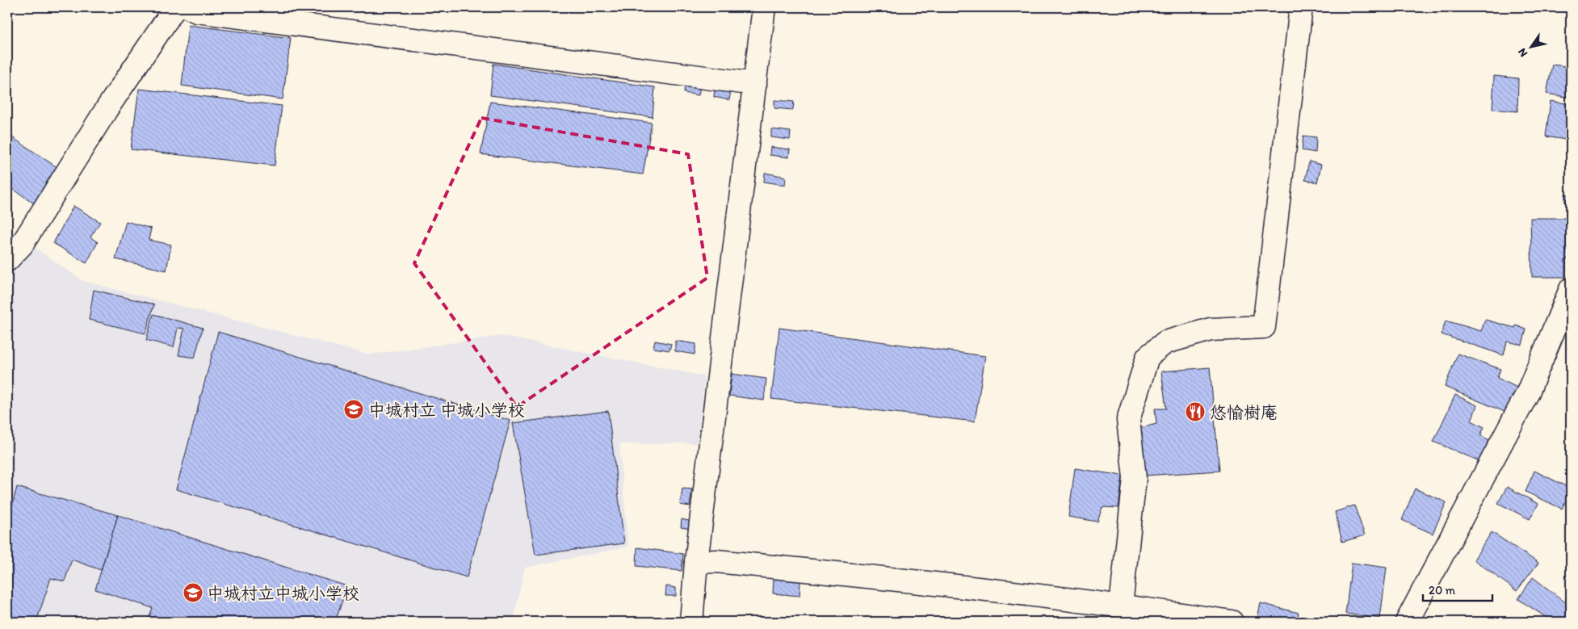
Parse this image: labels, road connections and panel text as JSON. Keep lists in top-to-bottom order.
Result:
{
  "places": {
    "school or university": ["中城村立 中城小学校", "中城村立中城小学校"],
    "restaurant": ["悠愉樹庵"]
  },
  "scale_bar": "20 m",
  "north": "bottom left"
}
